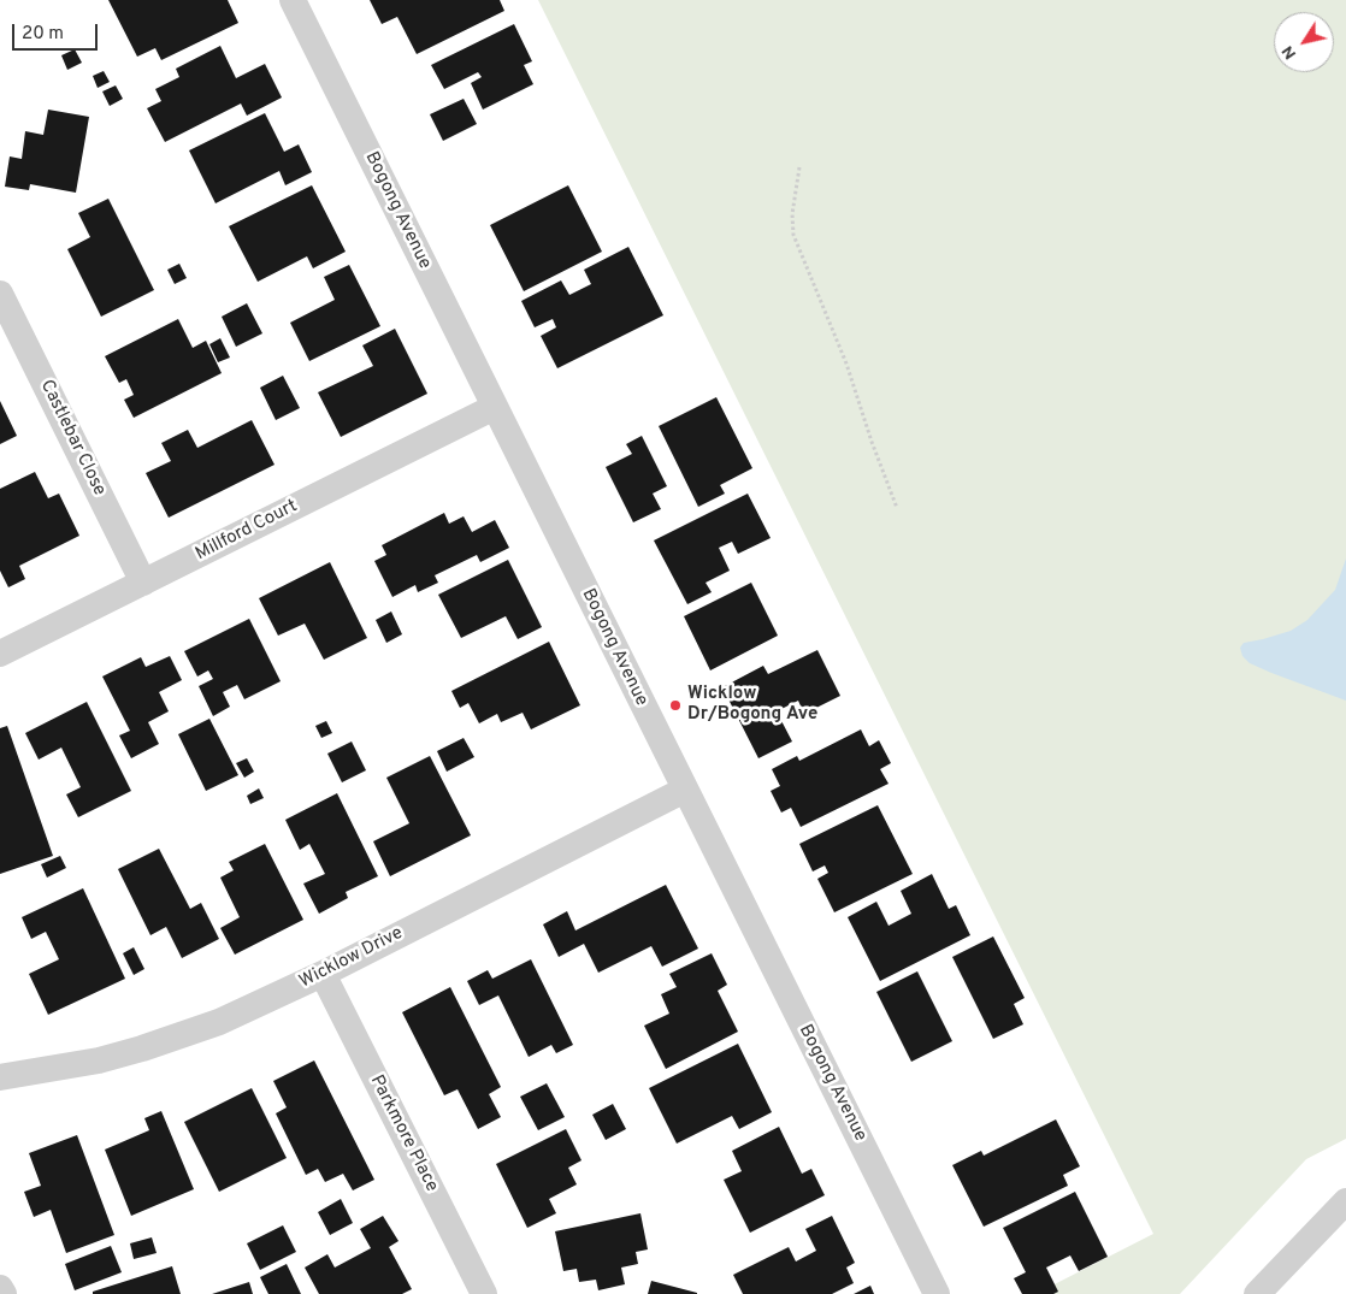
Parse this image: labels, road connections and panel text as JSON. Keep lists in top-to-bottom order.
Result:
{
  "streets": {
    "street": [
      "Bogong Avenue",
      "Castlebar Close",
      "Millford Court",
      "Wicklow Drive",
      "Parkmore Place"
    ]
  },
  "crossings": [
    ["Bogong Avenue", "Millford Court"],
    ["Bogong Avenue", "Wicklow Drive"],
    ["Castlebar Close", "Millford Court"],
    ["Wicklow Drive", "Parkmore Place"]
  ],
  "places": ["Wicklow Dr/Bogong Ave"],
  "scale_bar": "20 m",
  "north": "bottom left"
}
